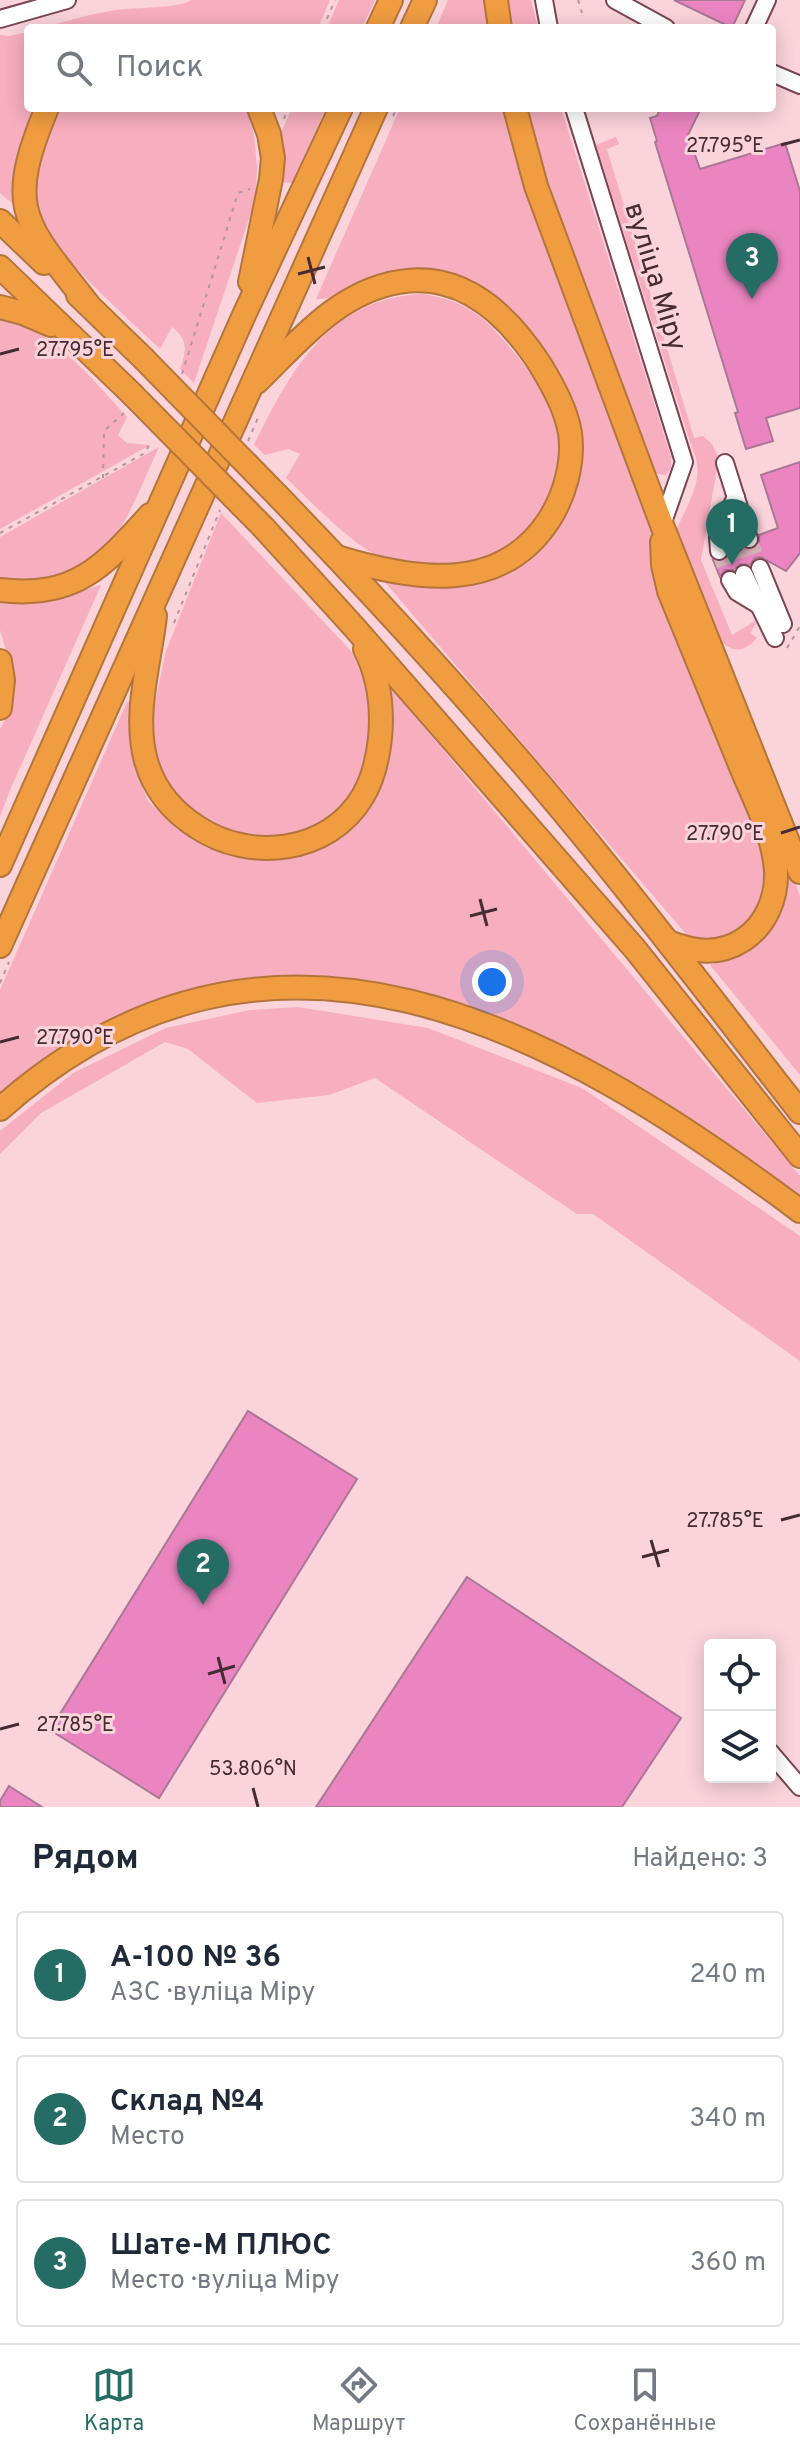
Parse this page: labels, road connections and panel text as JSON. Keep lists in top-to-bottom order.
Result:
{
  "streets": {
    "street": ["вуліца Міру"]
  },
  "page": {
    "search": "Поиск",
    "pins": ["3", "1", "2"],
    "heading": ["Рядом", "Найдено: 3"],
    "list": [
      {
        "mark": "1",
        "name": "А-100 № 36",
        "note": "АЗС · вуліца Міру",
        "value": "240 m"
      },
      {
        "mark": "2",
        "name": "Склад №4",
        "note": "Место",
        "value": "340 m"
      },
      {
        "mark": "3",
        "name": "Шате-М ПЛЮС",
        "note": "Место · вуліца Міру",
        "value": "360 m"
      }
    ],
    "nav": ["Карта", "Маршрут", "Сохранённые"]
  },
  "coordinates": [
    "27.795°E",
    "27.790°E",
    "27.785°E",
    "53.806°N"
  ]
}
